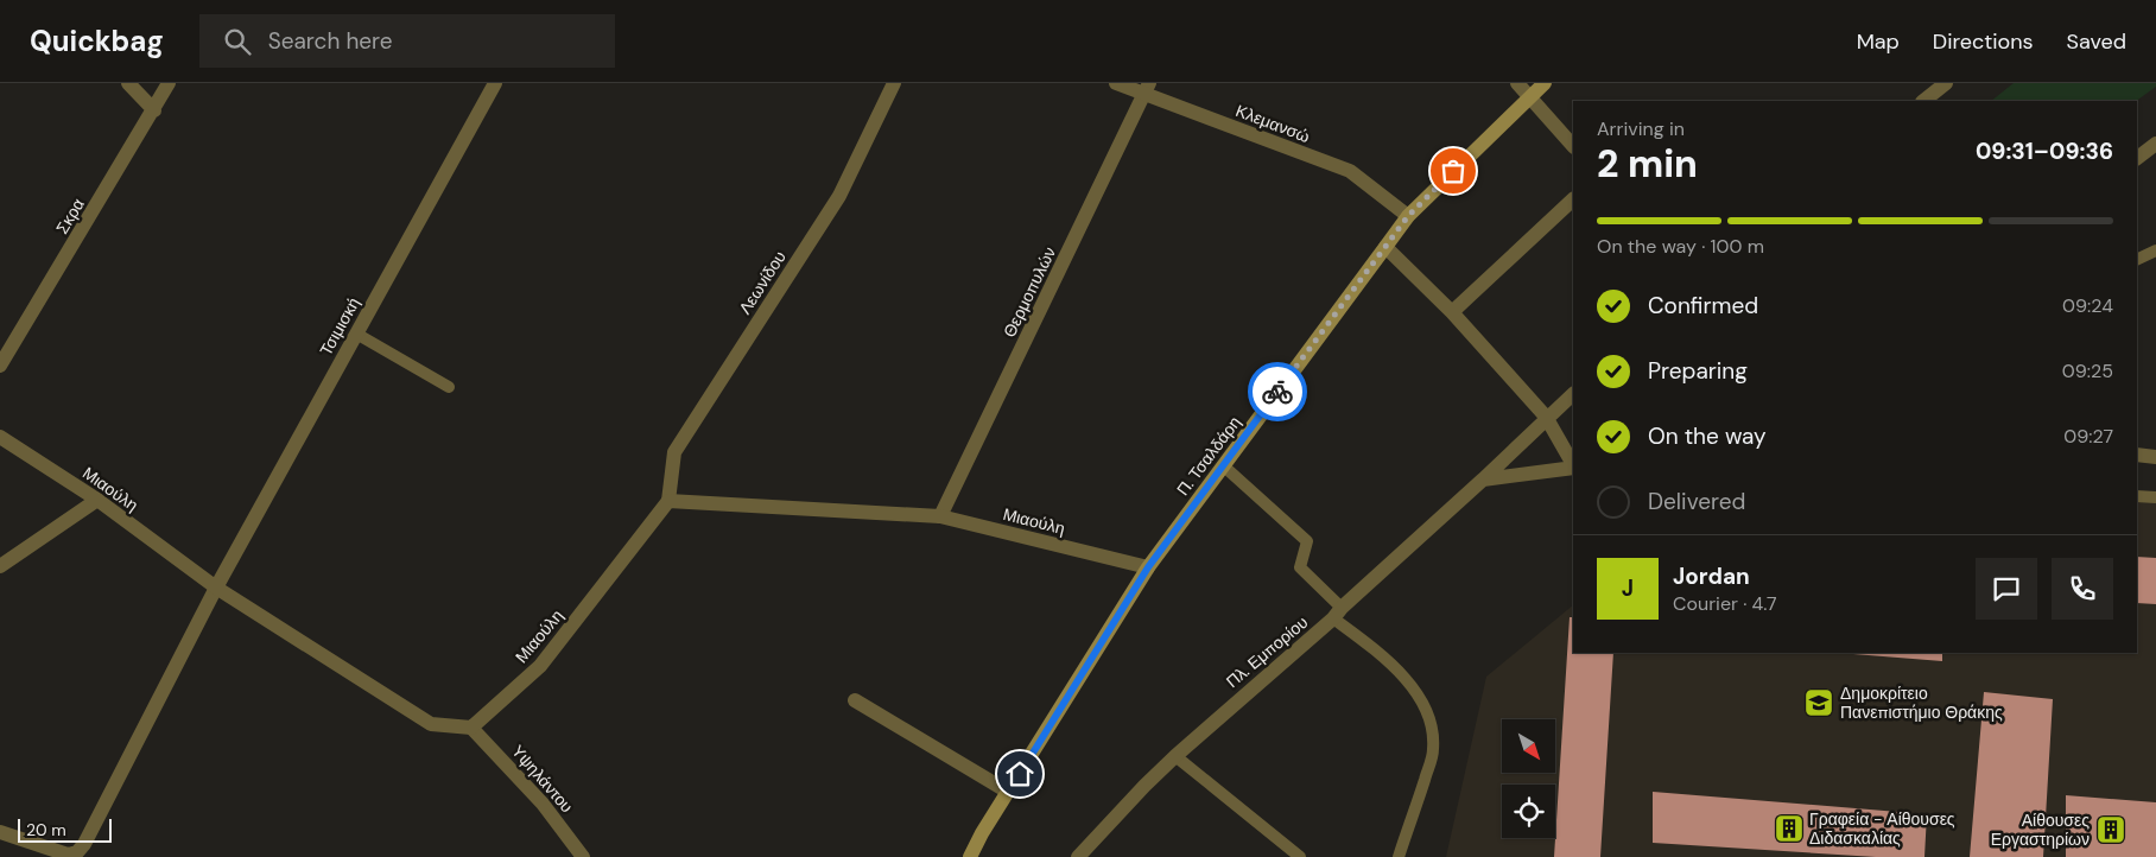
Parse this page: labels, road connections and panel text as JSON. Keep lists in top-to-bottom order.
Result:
{
  "streets": {
    "main road": ["Π. Τσαλδάρη"],
    "street": [
      "Κλεμανσώ",
      "Σκρα",
      "Λεωνίδου",
      "Θερμοπυλών",
      "Τσιμισκή",
      "Μιαούλη",
      "Πλ. Εμπορίου",
      "Υψηλάντου"
    ]
  },
  "crossings": [
    ["Κλεμανσώ", "Θερμοπυλών"],
    ["Κλεμανσώ", "Π. Τσαλδάρη"],
    ["Λεωνίδου", "Μιαούλη"],
    ["Θερμοπυλών", "Μιαούλη"],
    ["Τσιμισκή", "Μιαούλη"],
    ["Π. Τσαλδάρη", "Μιαούλη"],
    ["Μιαούλη", "Υψηλάντου"]
  ],
  "places": {
    "school or university": ["Δημοκρίτειο Πανεπιστήμιο Θράκης"],
    "building": ["Γραφεία - Αίθουσες Διδασκαλίας", "Αίθουσες Εργαστηρίων"]
  },
  "scale_bar": "20 m",
  "north": "bottom right",
  "page": {
    "header": "Quickbag",
    "search": "Search here",
    "nav": ["Map", "Directions", "Saved"],
    "heading": ["2 min", "Arriving in", "09:31–09:36"],
    "panel": ["Jordan", "Courier · 4.7"],
    "bar": "On the way · 100 m",
    "list": [
      ["Confirmed", "09:24"],
      ["Preparing", "09:25"],
      ["On the way", "09:27"],
      "Delivered"
    ],
    "round": "J",
    "scale": "20 m"
  }
}
